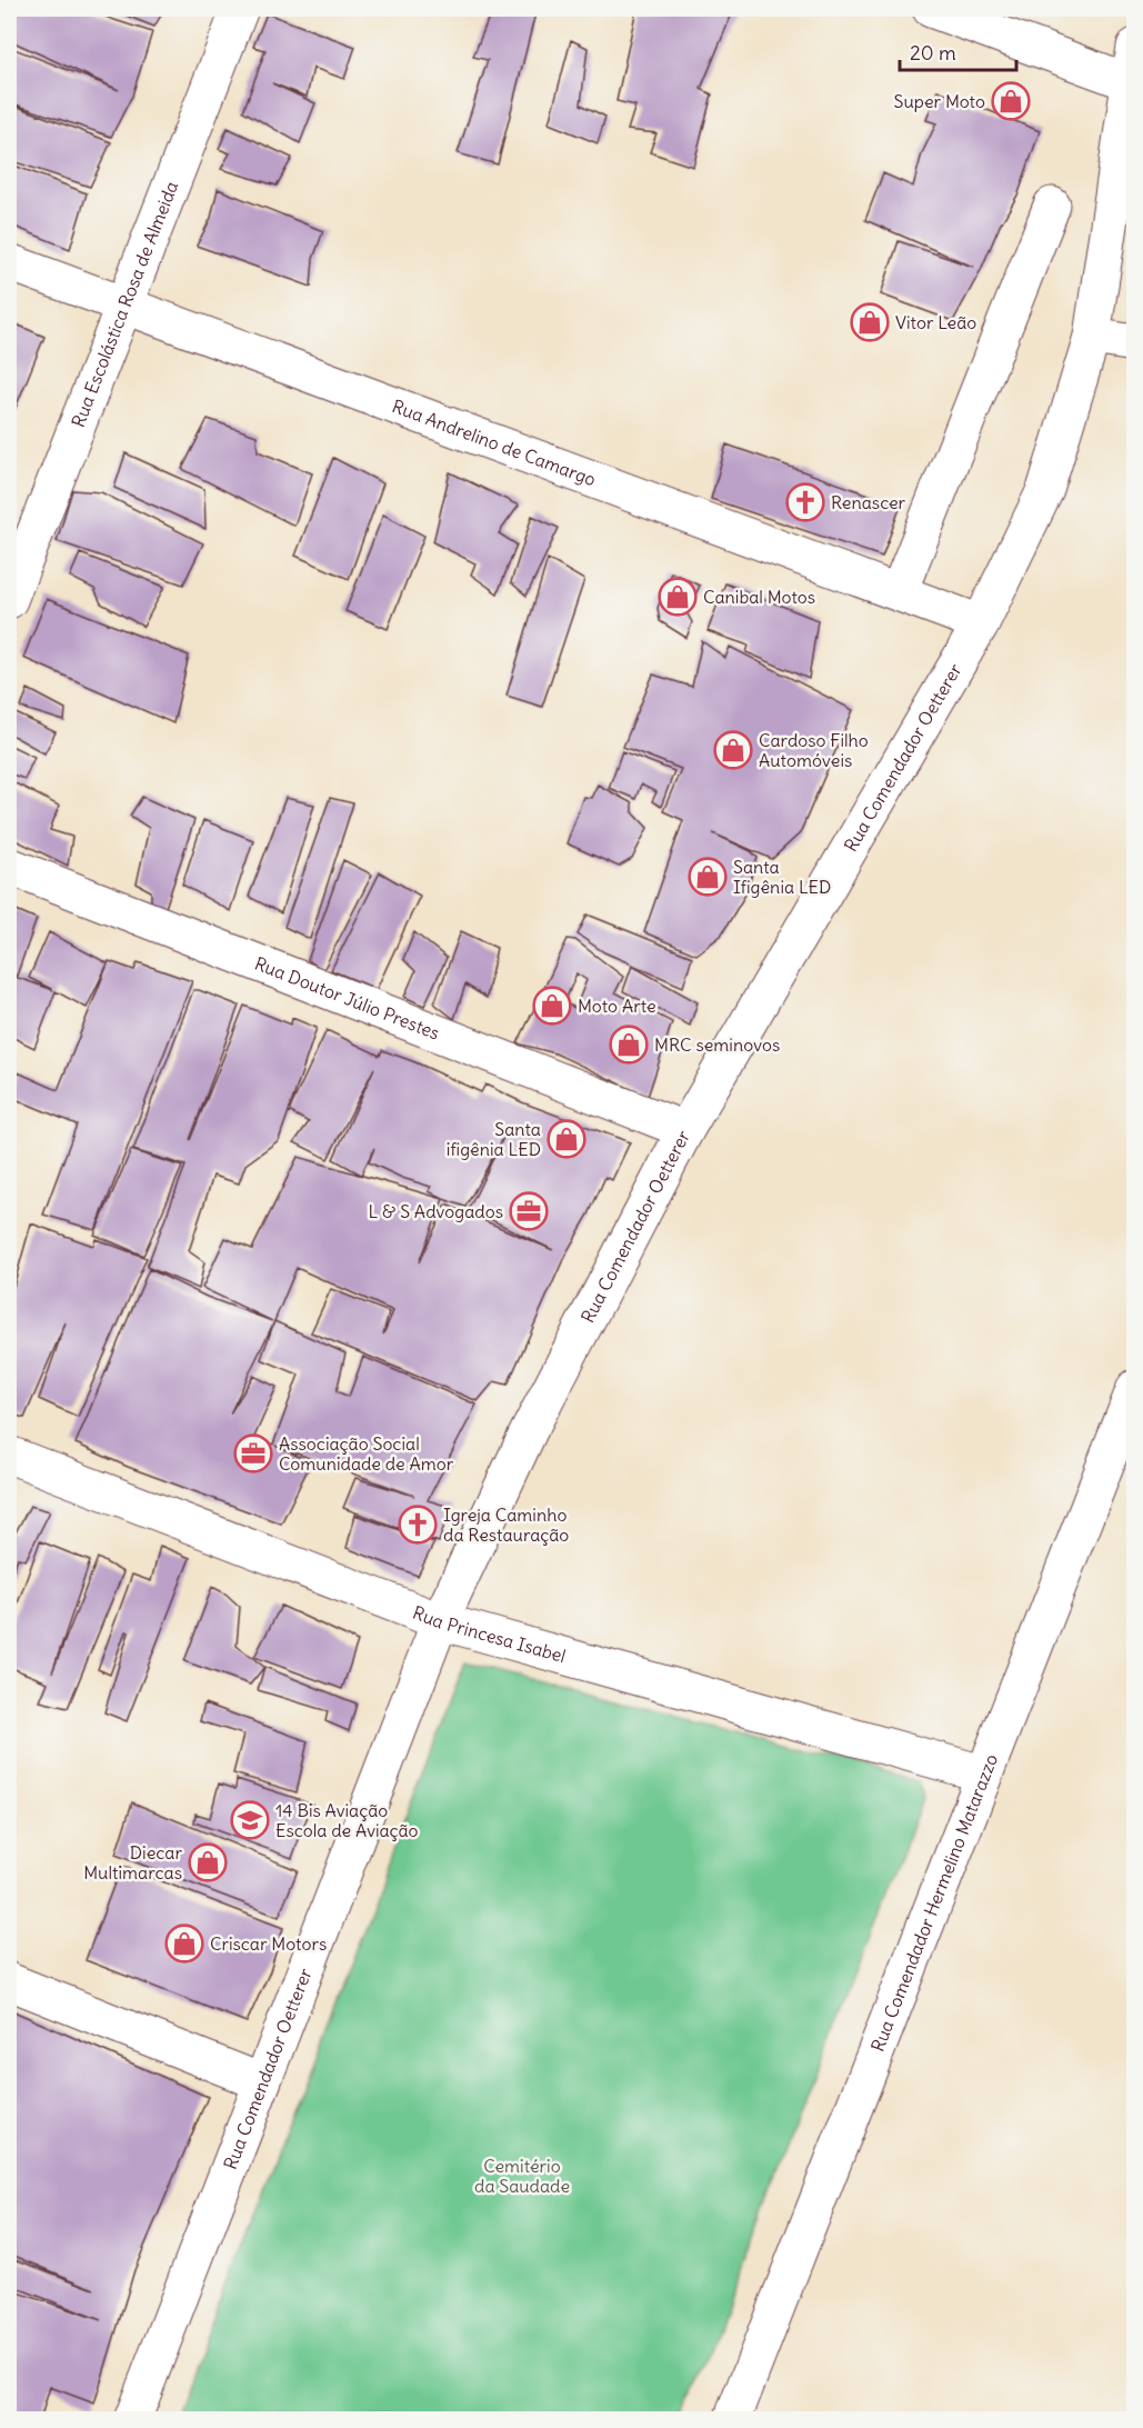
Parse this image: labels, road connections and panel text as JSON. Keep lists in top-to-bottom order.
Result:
{
  "streets": {
    "street": [
      "Rua Escolástica Rosa de Almeida",
      "Rua Andrelino de Camargo",
      "Rua Comendador Oetterer",
      "Rua Doutor Júlio Prestes",
      "Rua Princesa Isabel",
      "Rua Comendador Hermelino Matarazzo"
    ]
  },
  "crossings": [
    ["Rua Escolástica Rosa de Almeida", "Rua Andrelino de Camargo"],
    ["Rua Andrelino de Camargo", "Rua Comendador Oetterer"],
    ["Rua Comendador Oetterer", "Rua Doutor Júlio Prestes"],
    ["Rua Comendador Oetterer", "Rua Princesa Isabel"],
    ["Rua Princesa Isabel", "Rua Comendador Hermelino Matarazzo"]
  ],
  "parks": ["Cemitério da Saudade"],
  "places": {
    "shop": [
      "Super Moto",
      "Vitor Leão",
      "Canibal Motos",
      "Cardoso Filho Automóveis",
      "Santa Ifigênia LED",
      "Moto Arte",
      "MRC seminovos",
      "Santa ifigênia LED",
      "Diecar Multimarcas",
      "Criscar Motors"
    ],
    "church": ["Renascer", "Igreja Caminho da Restauração"],
    "office": ["L & S Advogados", "Associação Social Comunidade de Amor"],
    "school or university": ["14 Bis Aviação Escola de Aviação"]
  },
  "scale_bar": "20 m"
}
